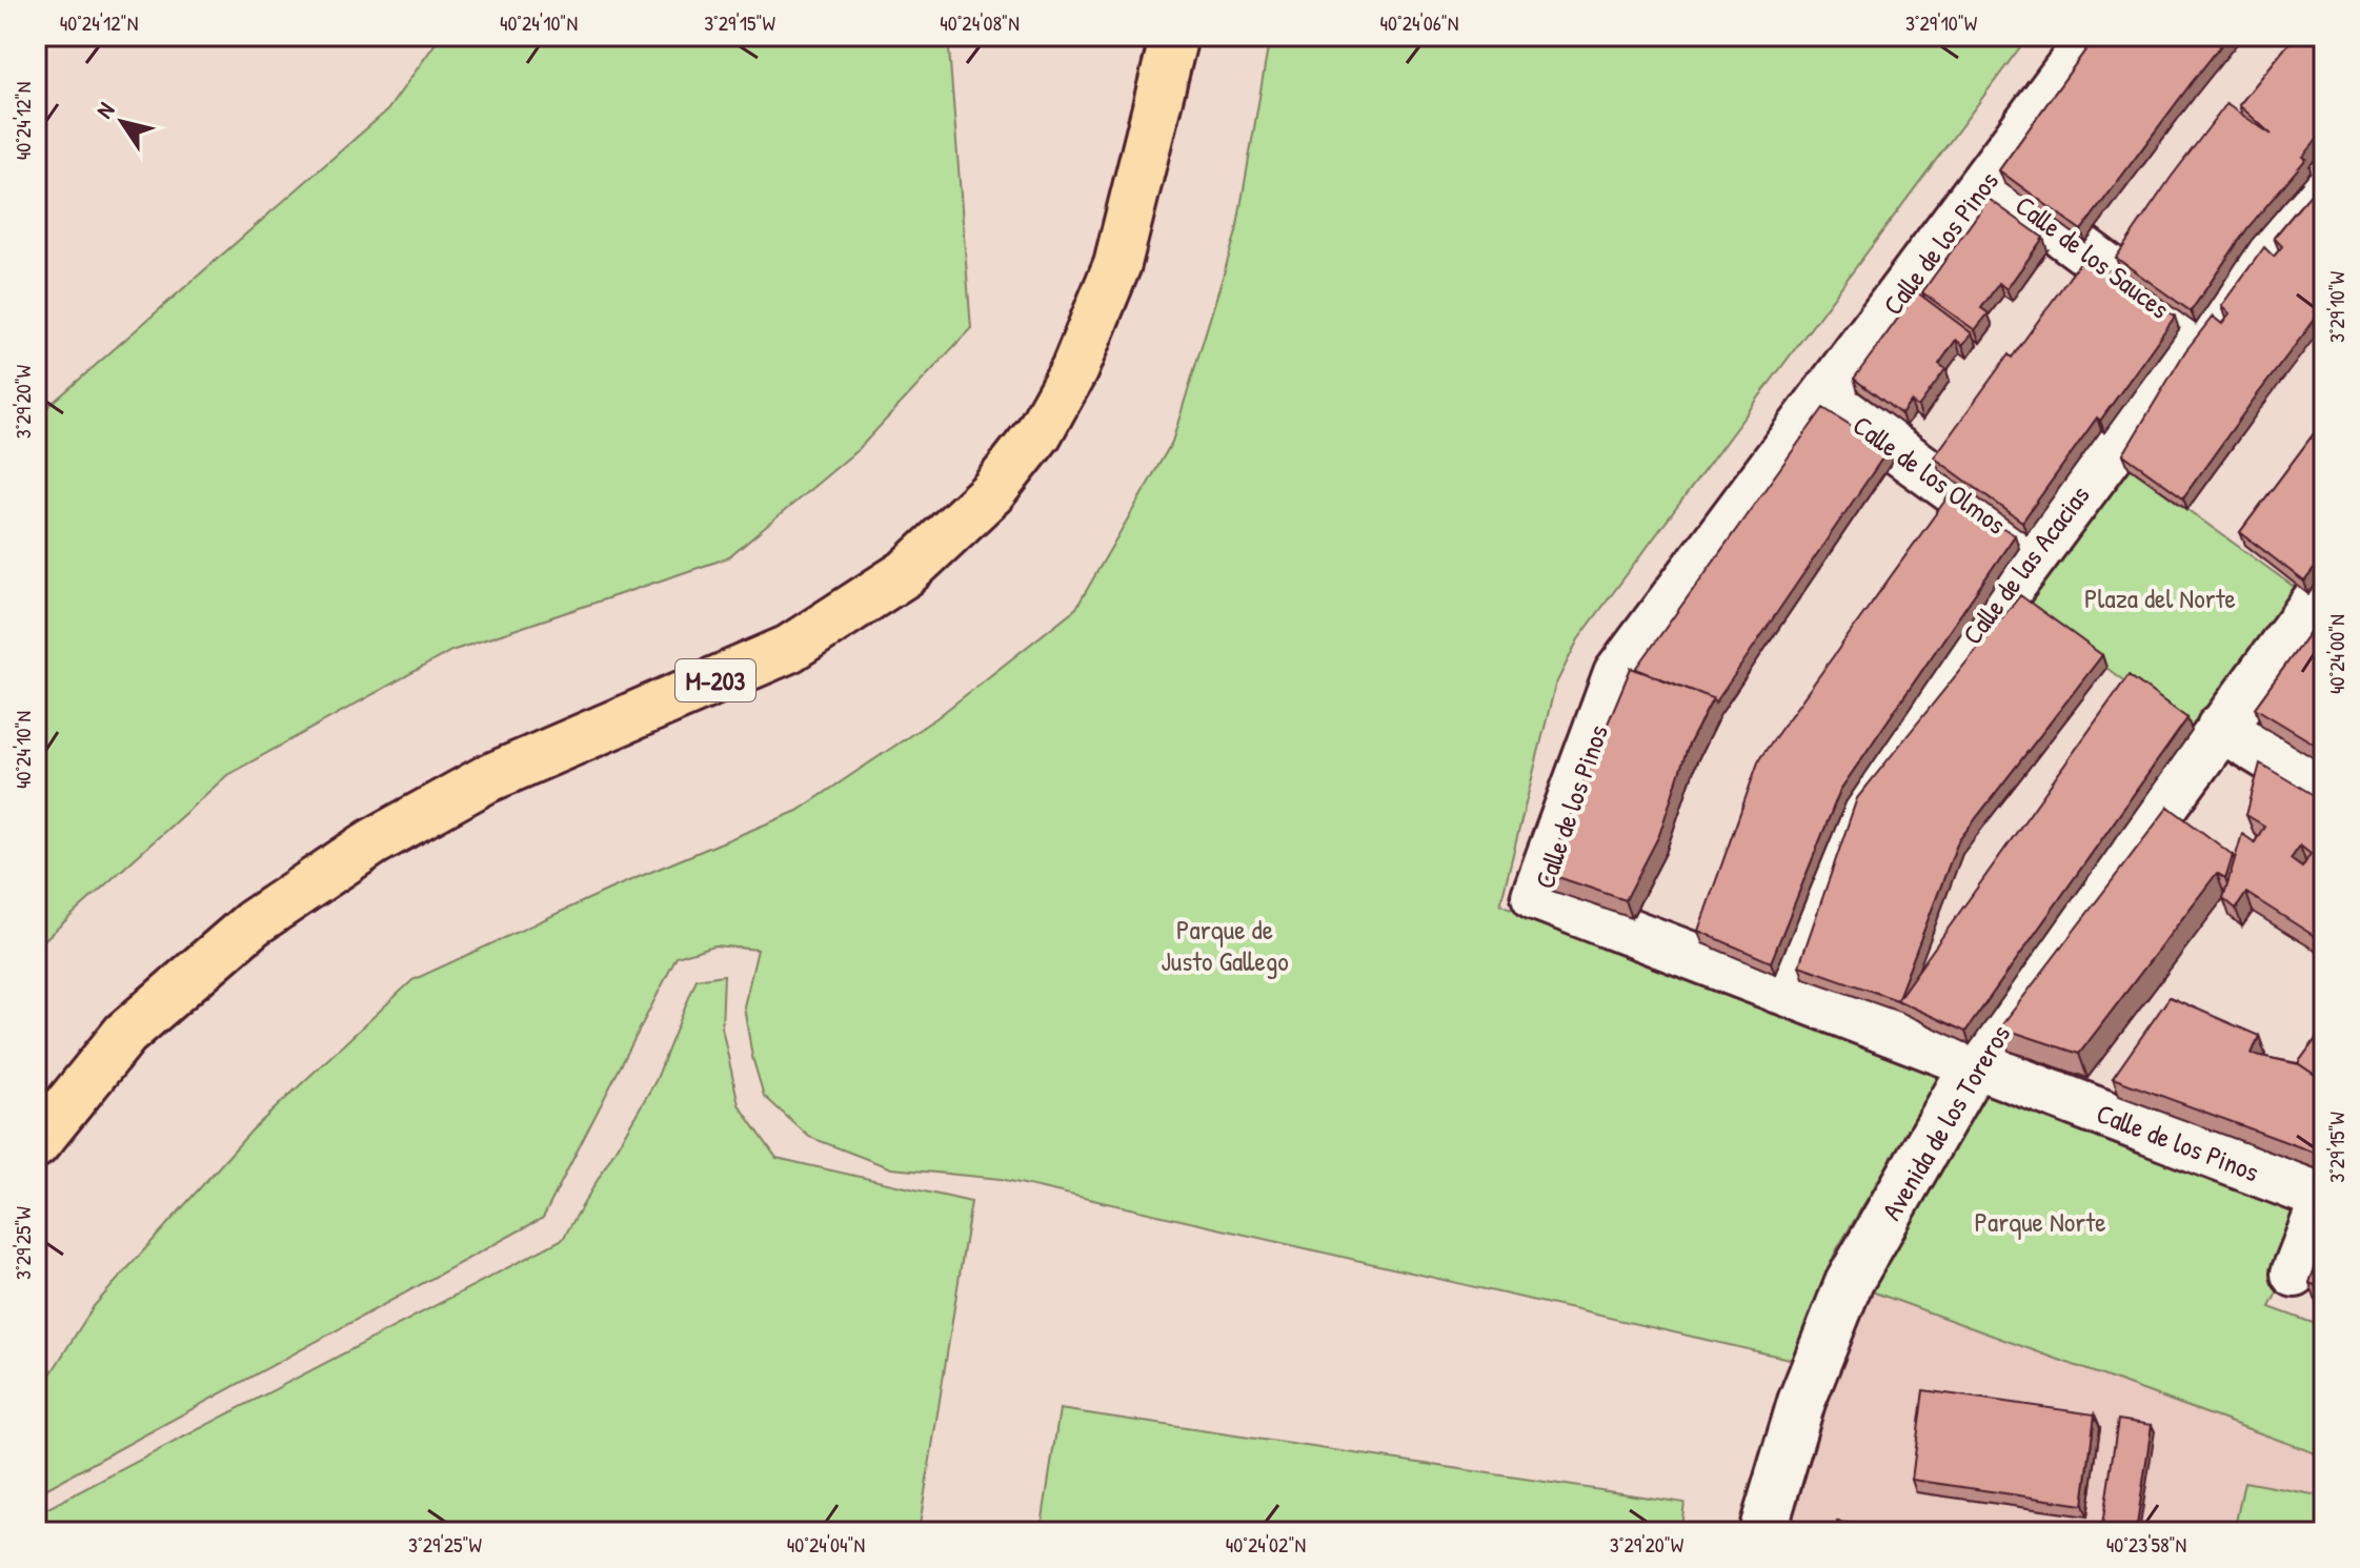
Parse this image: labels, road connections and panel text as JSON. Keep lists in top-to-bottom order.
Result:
{
  "streets": {
    "main road": ["M-203"],
    "street": [
      "Calle de los Pinos",
      "Calle de los Sauces",
      "Calle de los Olmos",
      "Calle de las Acacias",
      "Avenida de los Toreros"
    ]
  },
  "crossings": [
    ["Calle de los Pinos", "Calle de los Sauces"],
    ["Calle de los Pinos", "Calle de los Olmos"],
    ["Calle de los Pinos", "Calle de las Acacias"],
    ["Calle de los Pinos", "Avenida de los Toreros"],
    ["Calle de los Sauces", "Calle de las Acacias"],
    ["Calle de los Olmos", "Calle de las Acacias"]
  ],
  "parks": ["Plaza del Norte", "Parque de Justo Gallego", "Parque Norte"],
  "north": "top left",
  "coordinates": [
    "40°24'12\"N",
    "40°24'10\"N",
    "3°29'15\"W",
    "40°24'08\"N",
    "40°24'06\"N",
    "3°29'10\"W",
    "3°29'20\"W",
    "40°24'00\"N",
    "3°29'25\"W",
    "40°24'04\"N",
    "40°24'02\"N",
    "40°23'58\"N"
  ]
}
